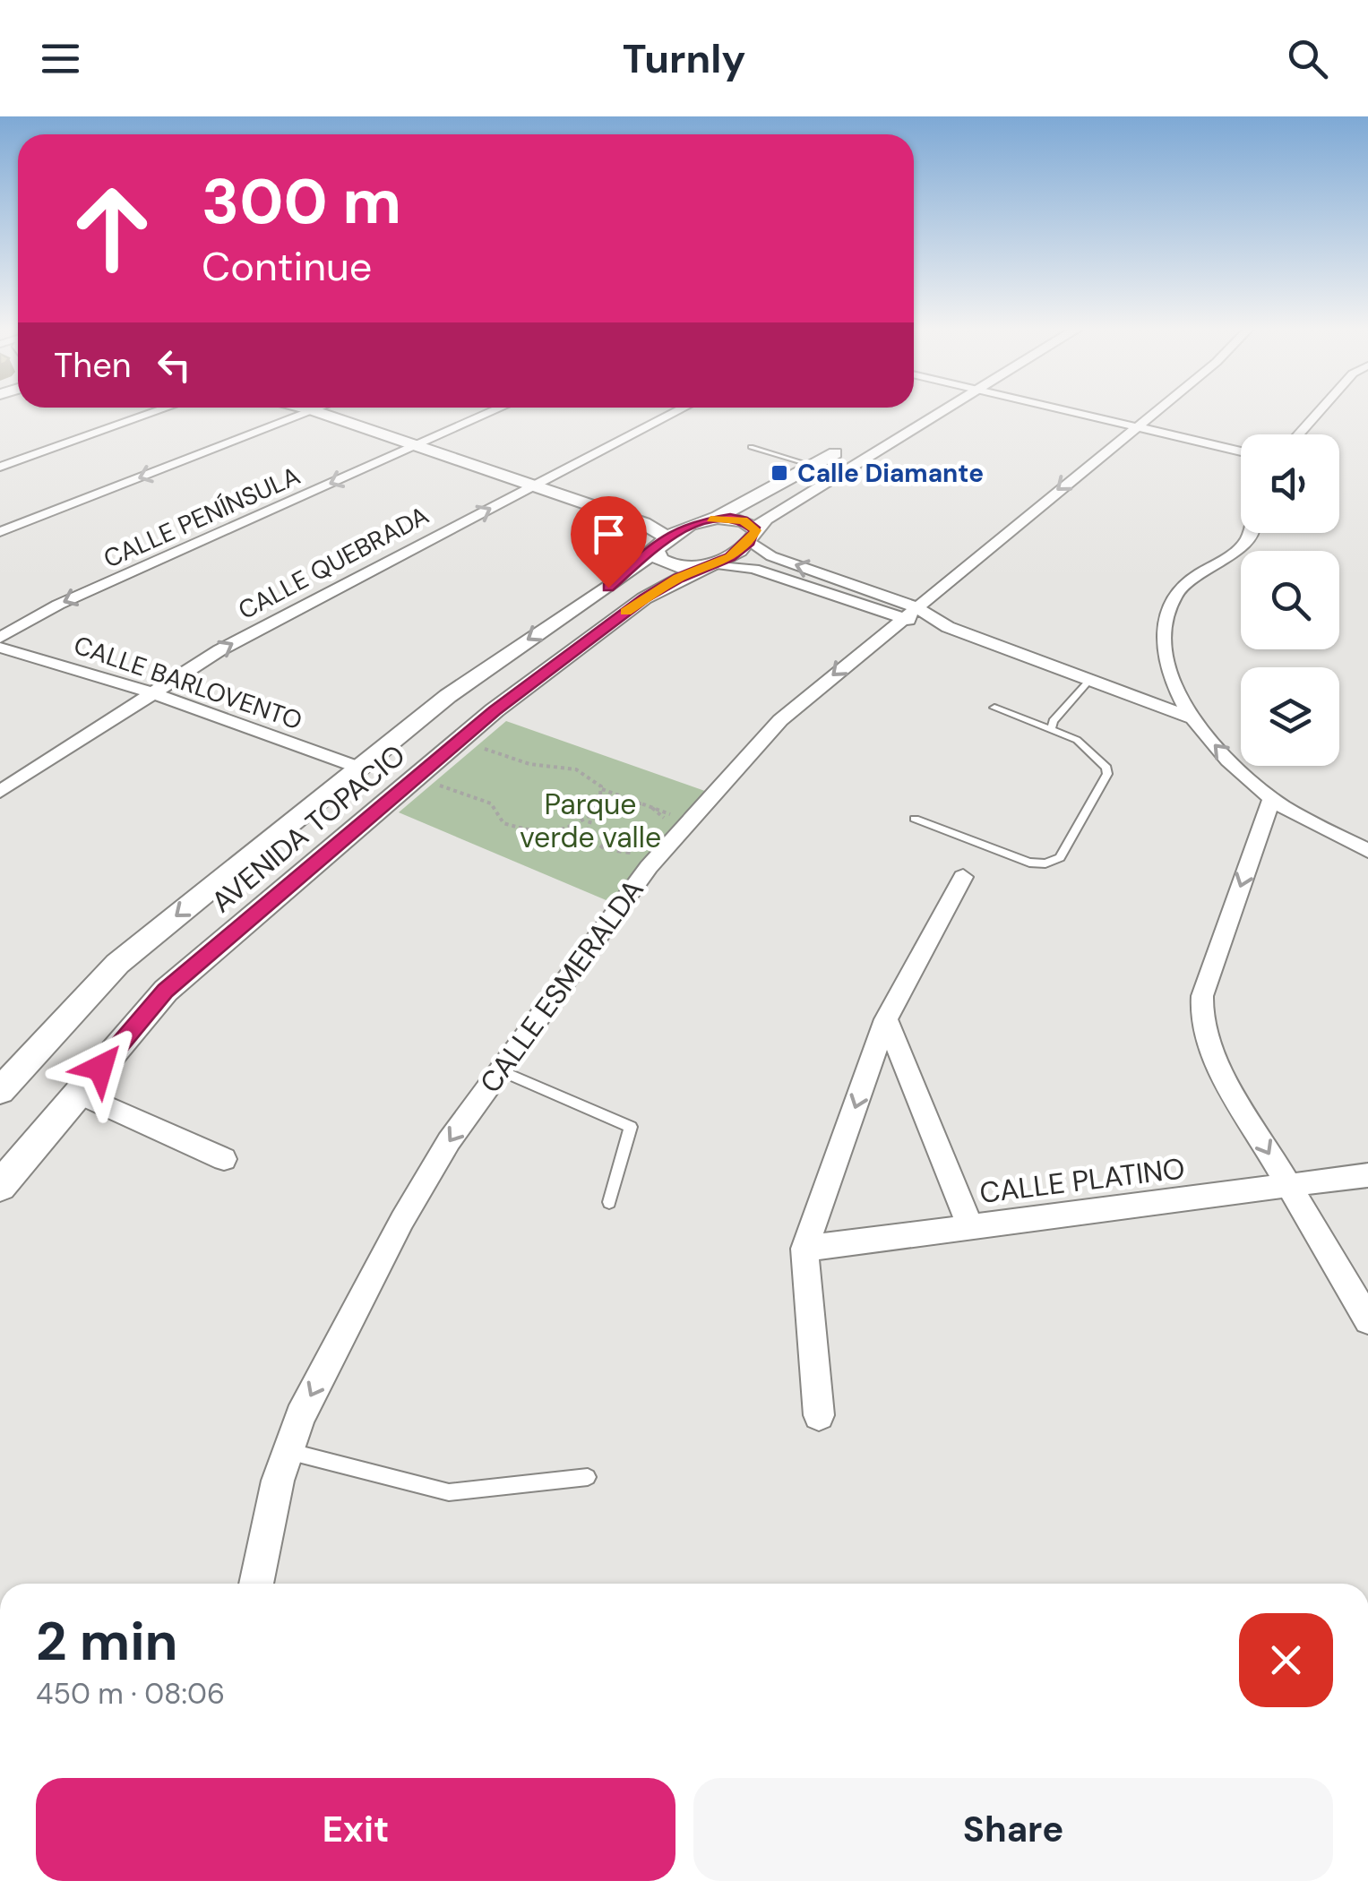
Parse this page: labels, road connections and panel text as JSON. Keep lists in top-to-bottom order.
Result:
{
  "streets": {
    "street": [
      "CALLE PENÍNSULA",
      "CALLE QUEBRADA",
      "CALLE BARLOVENTO",
      "AVENIDA TOPACIO",
      "CALLE ESMERALDA",
      "CALLE PLATINO"
    ]
  },
  "crossings": [
    ["CALLE QUEBRADA", "CALLE BARLOVENTO"],
    ["CALLE BARLOVENTO", "AVENIDA TOPACIO"]
  ],
  "parks": ["Parque verde valle"],
  "places": {
    "transit": ["Calle Diamante"]
  },
  "page": {
    "header": "Turnly",
    "turn": ["300 m", "Continue"],
    "then": "Then",
    "heading": ["2 min", "450 m · 08:06"],
    "buttons": ["Exit", "Share"]
  }
}
